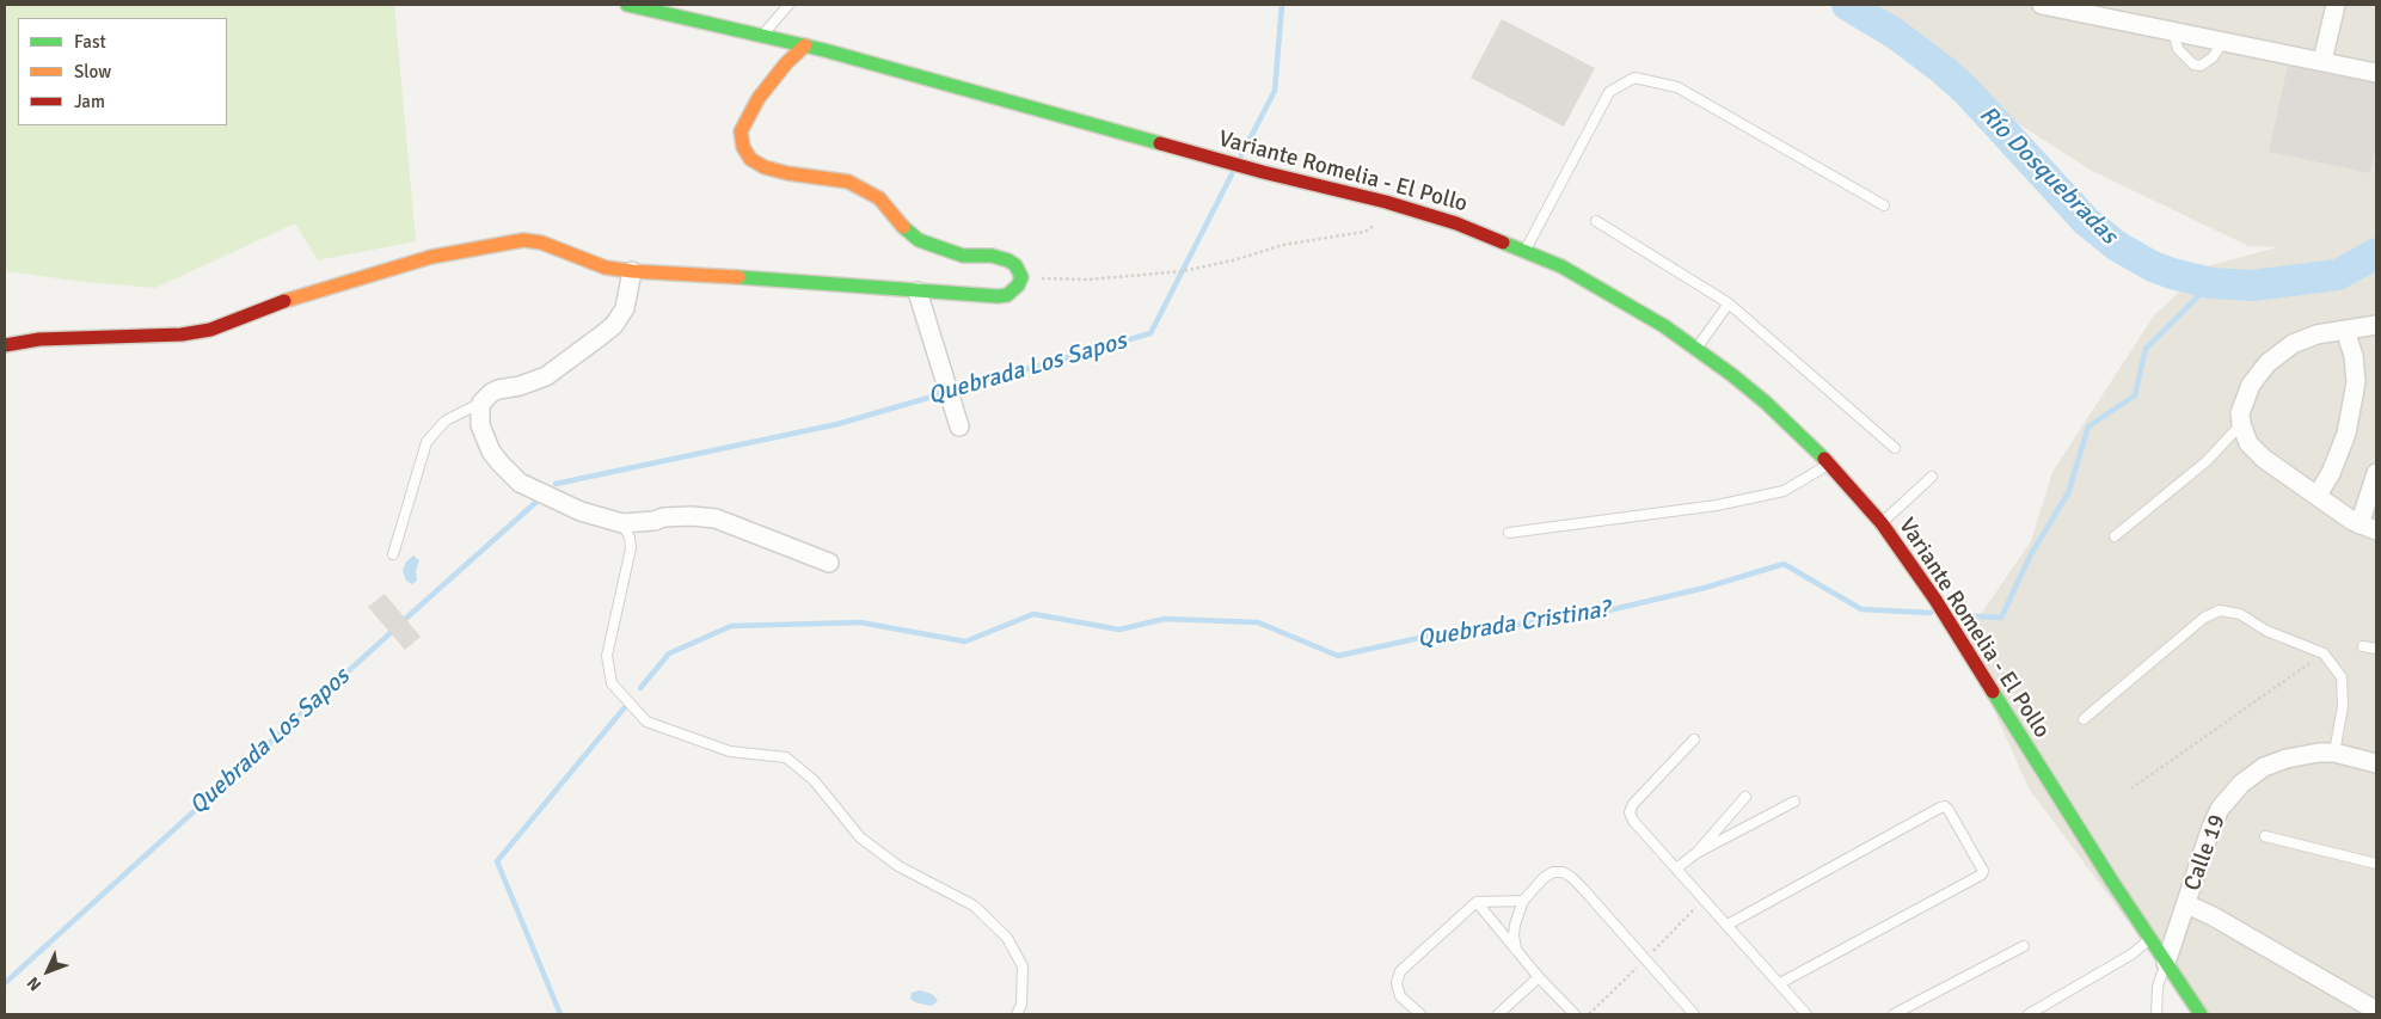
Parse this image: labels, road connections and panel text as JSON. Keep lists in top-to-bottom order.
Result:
{
  "streets": {
    "main road": ["Variante Romelia - El Pollo"],
    "street": ["Calle 19"]
  },
  "crossings": [
    ["Variante Romelia - El Pollo", "Calle 19"]
  ],
  "water": ["Río Dosquebradas", "Quebrada Los Sapos", "Quebrada Cristina?"],
  "legend": ["Fast", "Slow", "Jam"],
  "north": "bottom left"
}
